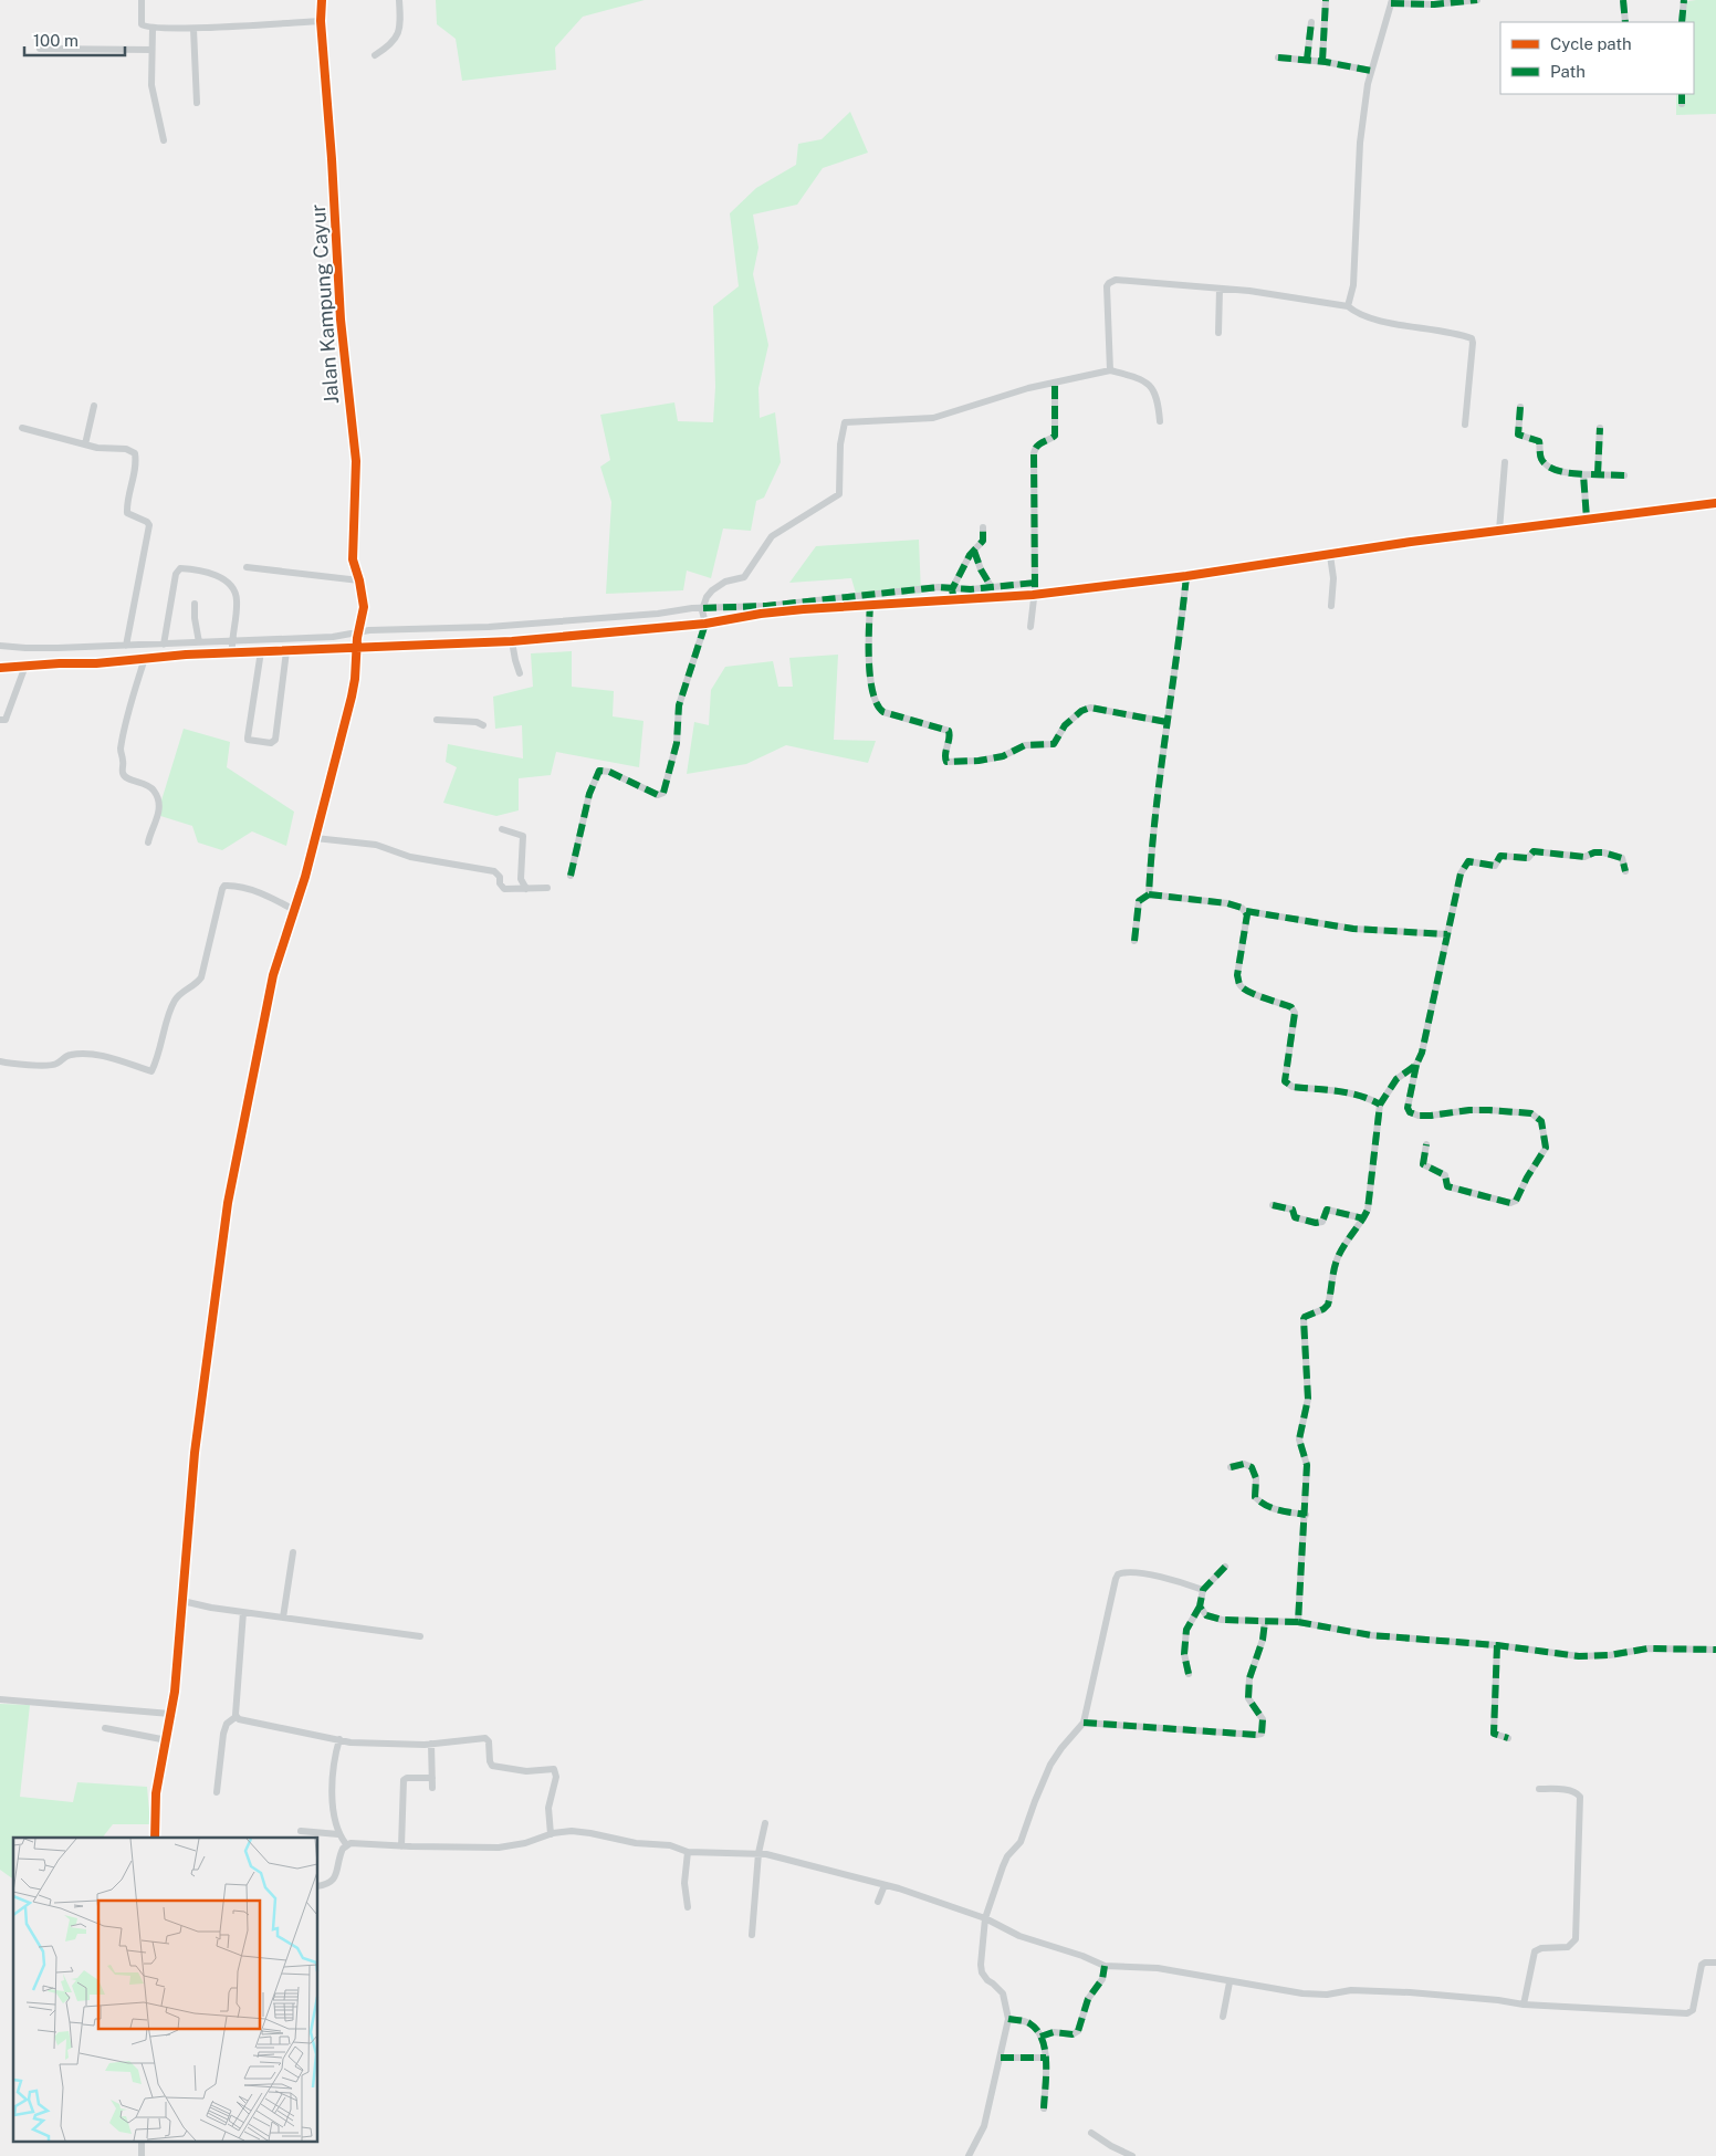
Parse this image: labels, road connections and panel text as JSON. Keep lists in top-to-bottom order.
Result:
{
  "streets": {
    "street": ["Jalan Kampung Cayur"]
  },
  "legend": ["Cycle path", "Path"],
  "scale_bar": "100 m"
}
